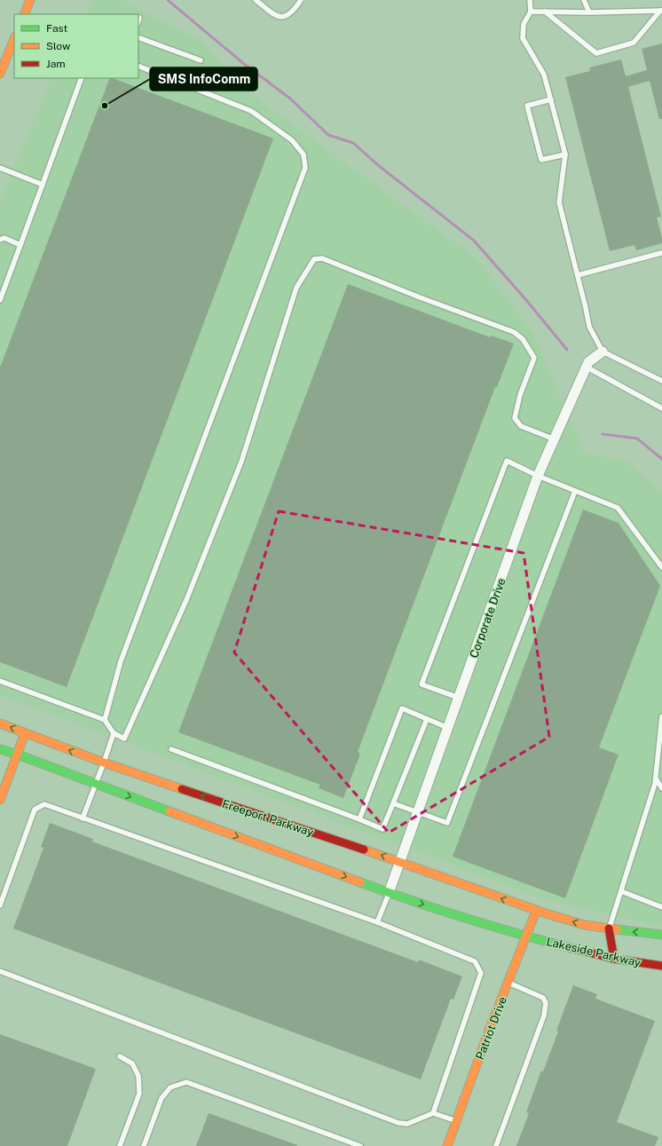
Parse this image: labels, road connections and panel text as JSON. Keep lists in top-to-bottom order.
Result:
{
  "streets": {
    "main road": ["Freeport Parkway", "Lakeside Parkway", "Patriot Drive"],
    "street": ["Corporate Drive"]
  },
  "crossings": [
    ["Corporate Drive", "Freeport Parkway"],
    ["Freeport Parkway", "Lakeside Parkway"],
    ["Freeport Parkway", "Patriot Drive"],
    ["Lakeside Parkway", "Patriot Drive"]
  ],
  "places": ["SMS InfoComm"],
  "legend": ["Fast", "Slow", "Jam"]
}
